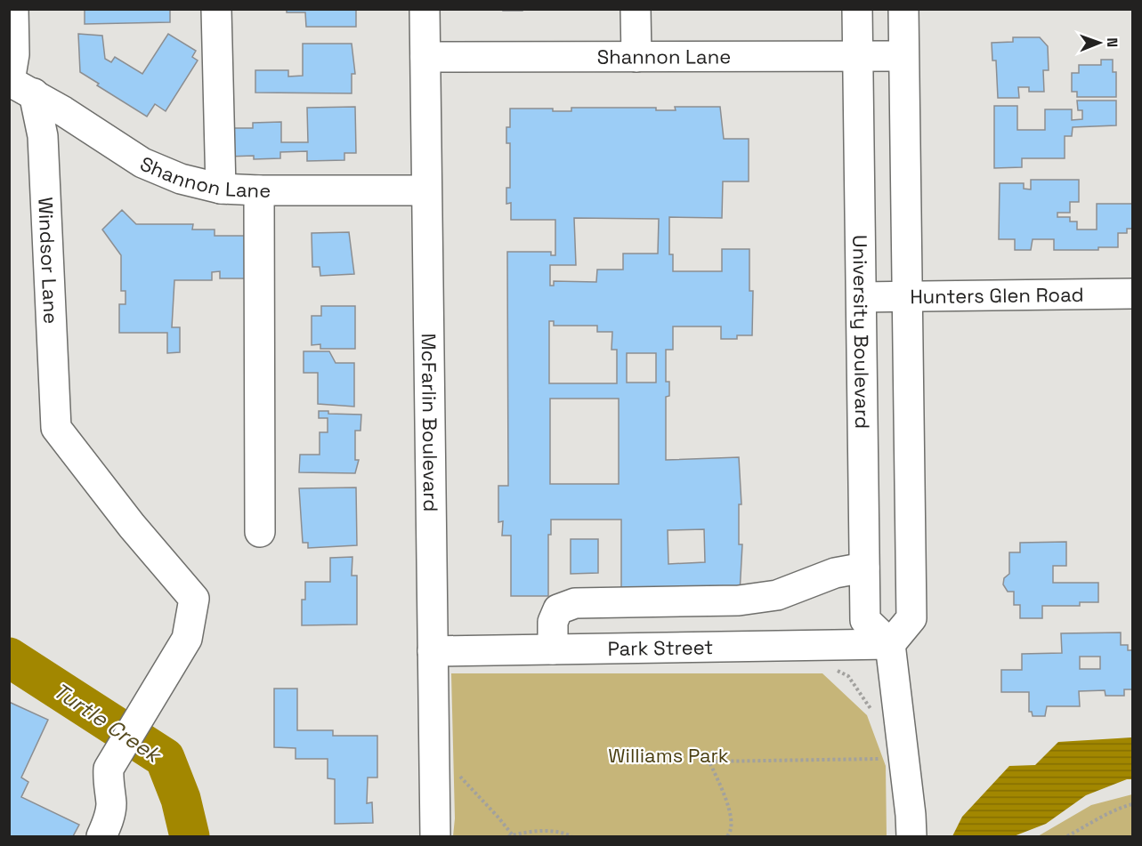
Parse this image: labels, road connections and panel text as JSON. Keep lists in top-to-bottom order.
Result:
{
  "streets": {
    "street": [
      "Shannon Lane",
      "Windsor Lane",
      "Hunters Glen Road",
      "University Boulevard",
      "McFarlin Boulevard",
      "Park Street"
    ]
  },
  "crossings": [
    ["Shannon Lane", "Windsor Lane"],
    ["Shannon Lane", "University Boulevard"],
    ["Shannon Lane", "McFarlin Boulevard"],
    ["Hunters Glen Road", "University Boulevard"],
    ["University Boulevard", "Park Street"],
    ["McFarlin Boulevard", "Park Street"]
  ],
  "water": ["Turtle Creek"],
  "parks": ["Williams Park"],
  "north": "right"
}
